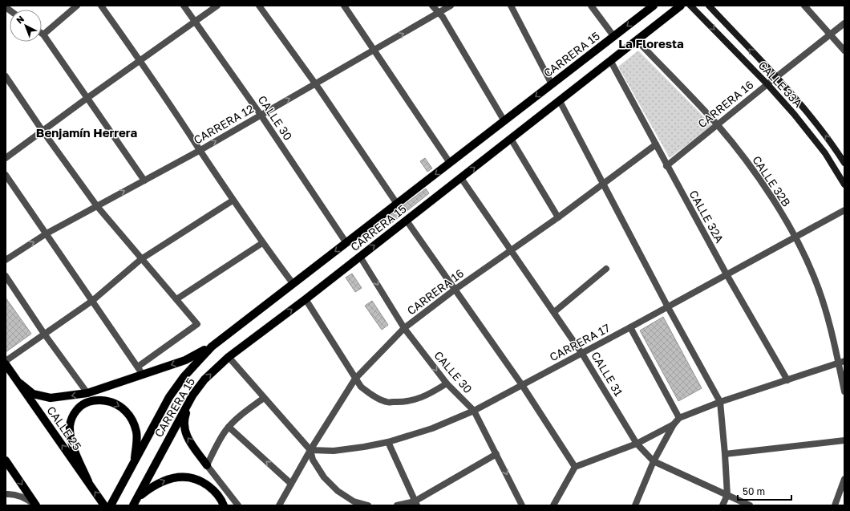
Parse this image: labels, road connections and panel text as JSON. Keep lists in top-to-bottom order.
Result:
{
  "streets": {
    "main road": ["CARRERA 15", "CALLE 33A", "CALLE 25"],
    "street": [
      "CARRERA 16",
      "CALLE 30",
      "CARRERA 12",
      "CALLE 32B",
      "CALLE 32A",
      "CARRERA 17",
      "CALLE 31"
    ]
  },
  "crossings": [
    ["CARRERA 15", "CALLE 30"],
    ["CARRERA 15", "CALLE 32B"],
    ["CARRERA 15", "CALLE 32A"],
    ["CARRERA 15", "CALLE 31"],
    ["CALLE 33A", "CARRERA 16"],
    ["CARRERA 16", "CALLE 30"],
    ["CARRERA 16", "CALLE 32B"],
    ["CARRERA 16", "CALLE 32A"],
    ["CARRERA 16", "CARRERA 17"],
    ["CARRERA 16", "CALLE 31"],
    ["CALLE 30", "CARRERA 12"],
    ["CALLE 30", "CARRERA 17"],
    ["CALLE 32B", "CARRERA 17"],
    ["CALLE 32A", "CARRERA 17"],
    ["CARRERA 17", "CALLE 31"]
  ],
  "one_way": ["CALLE 30", "CARRERA 12"],
  "districts": ["La Floresta", "Benjamín Herrera"],
  "scale_bar": "50 m",
  "north": "top left"
}
